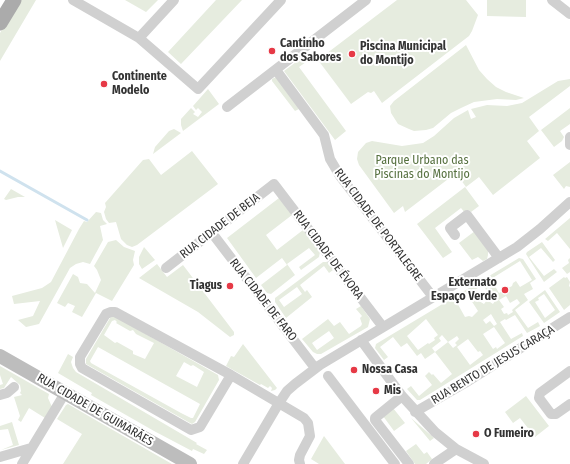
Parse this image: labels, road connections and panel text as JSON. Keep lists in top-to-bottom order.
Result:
{
  "streets": {
    "main road": ["RUA CIDADE DE GUIMARÃES"],
    "street": [
      "RUA CIDADE DE PORTALEGRE",
      "RUA CIDADE DE BEJA",
      "RUA CIDADE DE ÉVORA",
      "RUA CIDADE DE FARO",
      "RUA BENTO DE JESUS CARAÇA"
    ]
  },
  "crossings": [
    ["RUA CIDADE DE BEJA", "RUA CIDADE DE ÉVORA"],
    ["RUA CIDADE DE BEJA", "RUA CIDADE DE FARO"]
  ],
  "parks": ["Parque Urbano das Piscinas do Montijo"],
  "places": [
    "Cantinho dos Sabores",
    "Piscina Municipal do Montijo",
    "Continente Modelo",
    "Tiagus",
    "Externato Espaço Verde",
    "Nossa Casa",
    "Mis",
    "O Fumeiro"
  ]
}
